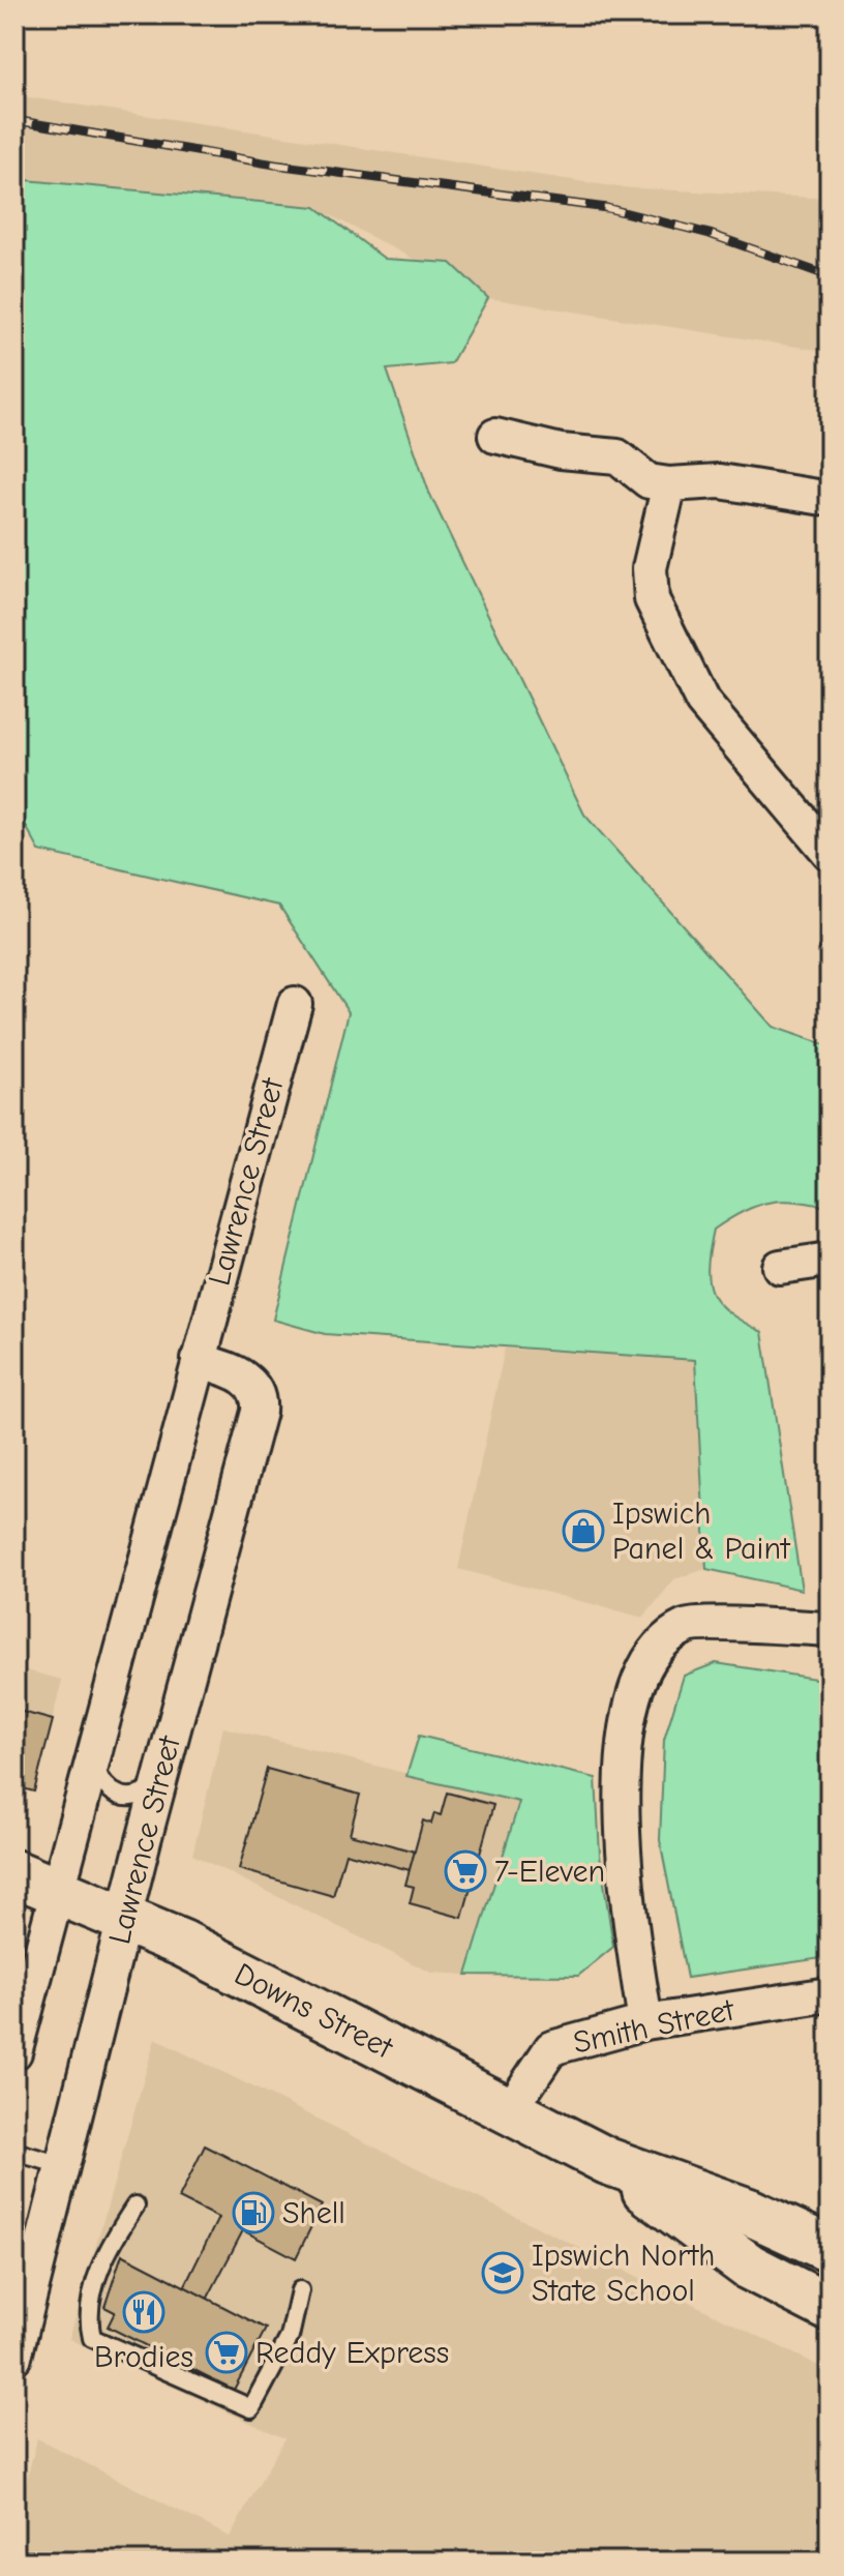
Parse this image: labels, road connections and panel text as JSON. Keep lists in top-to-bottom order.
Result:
{
  "streets": {
    "main road": ["Downs Street"],
    "street": ["Lawrence Street", "Smith Street"]
  },
  "crossings": [
    ["Lawrence Street", "Downs Street"],
    ["Downs Street", "Smith Street"]
  ],
  "places": {
    "shop": ["Ipswich Panel & Paint"],
    "supermarket": ["7-Eleven", "Reddy Express"],
    "fuel station": ["Shell"],
    "school or university": ["Ipswich North State School"],
    "restaurant": ["Brodies"]
  }
}
